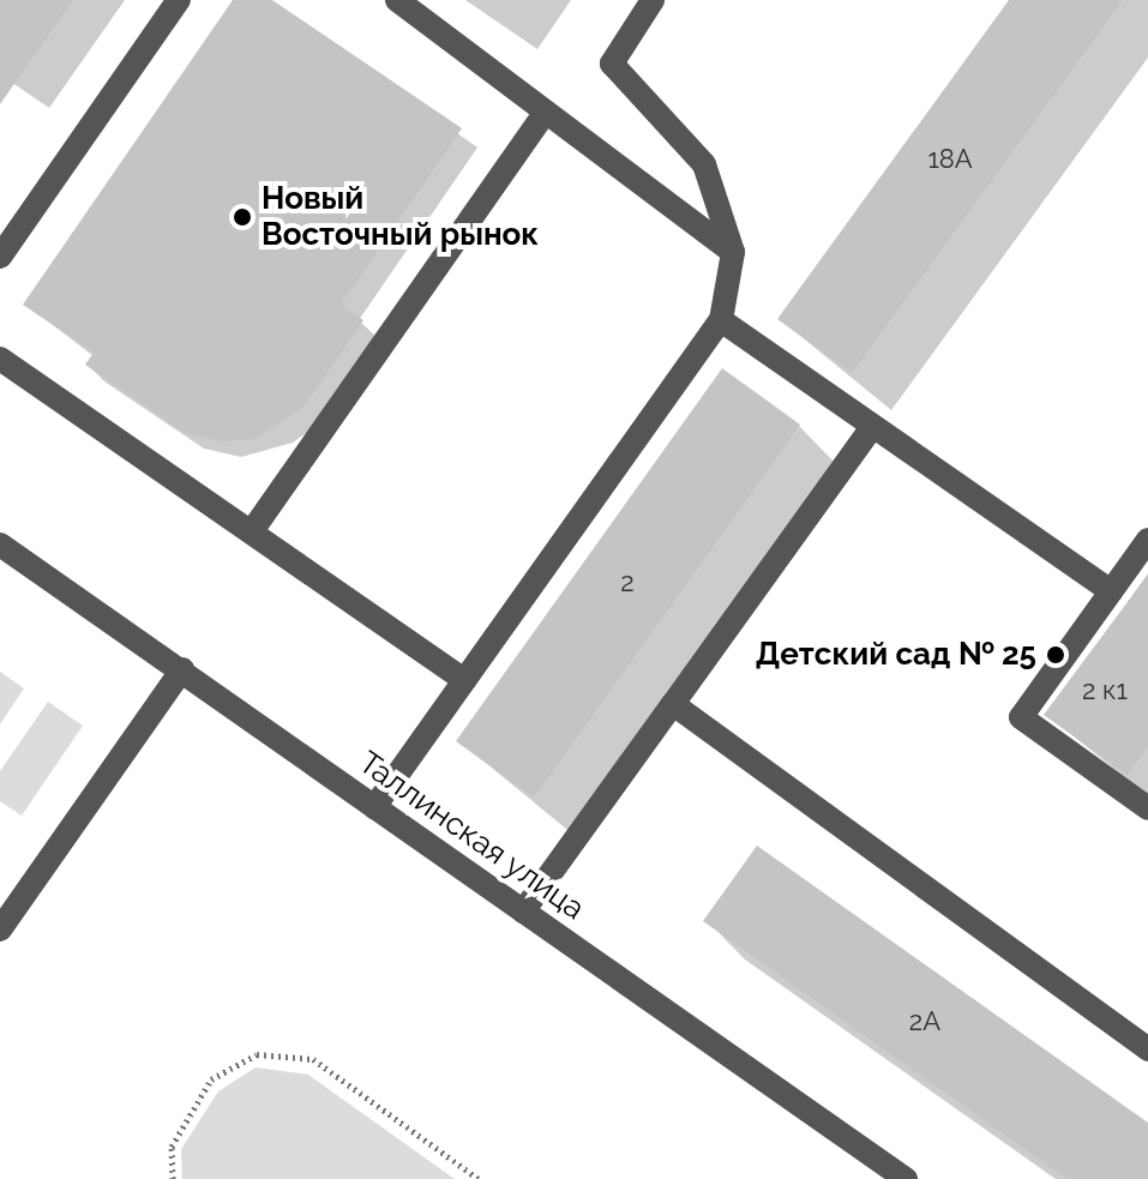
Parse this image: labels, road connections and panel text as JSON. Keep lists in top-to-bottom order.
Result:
{
  "streets": {
    "street": ["Таллинская улица"]
  },
  "places": ["Новый Восточный рынок", "Детский сад № 25"],
  "house_numbers": [
    "18А",
    "2",
    "2 к1",
    "2А"
  ]
}
